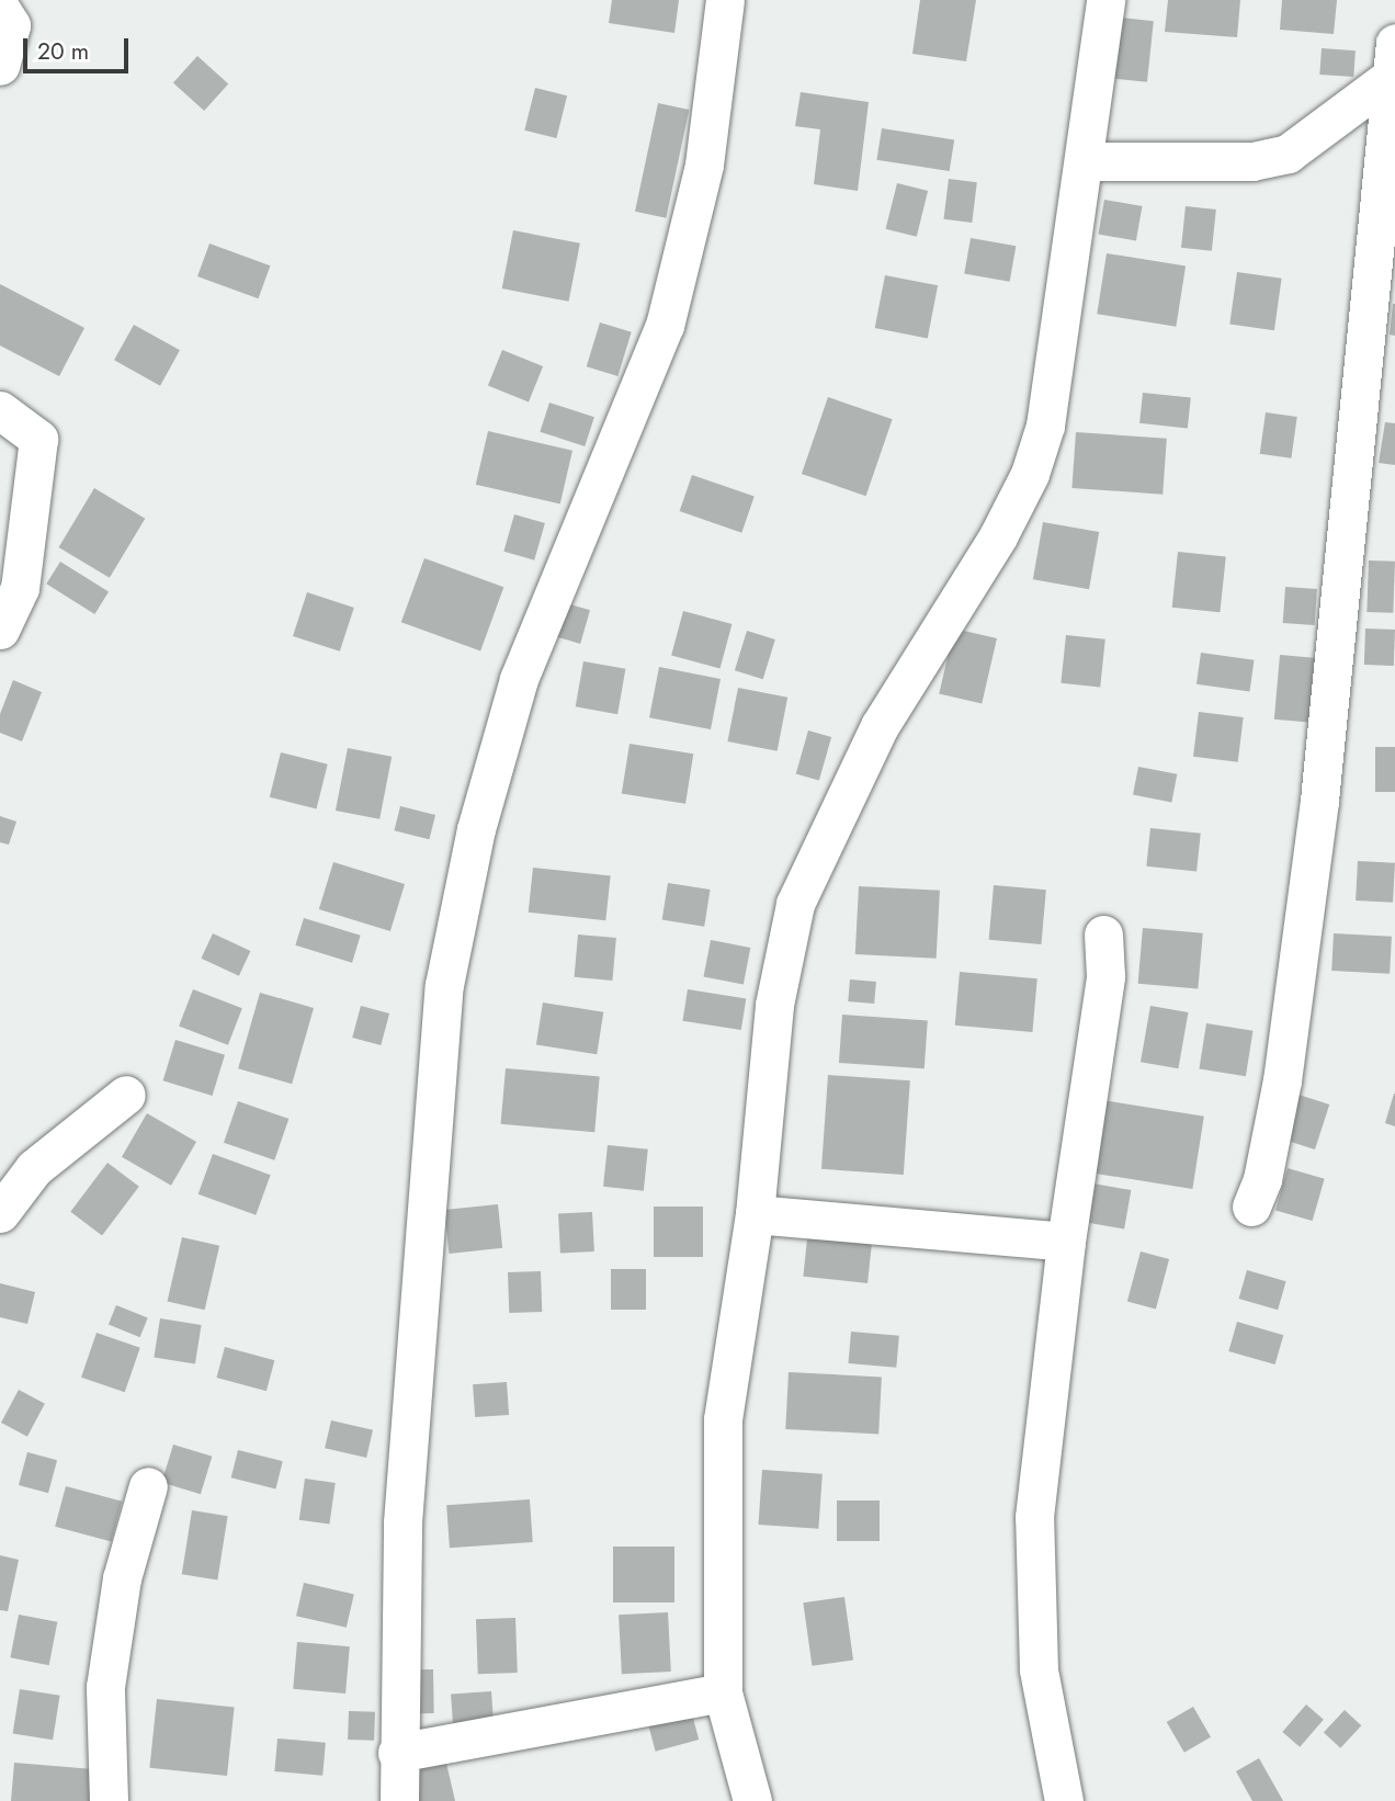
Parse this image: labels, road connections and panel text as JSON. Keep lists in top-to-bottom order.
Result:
{
  "scale_bar": "20 m"
}
